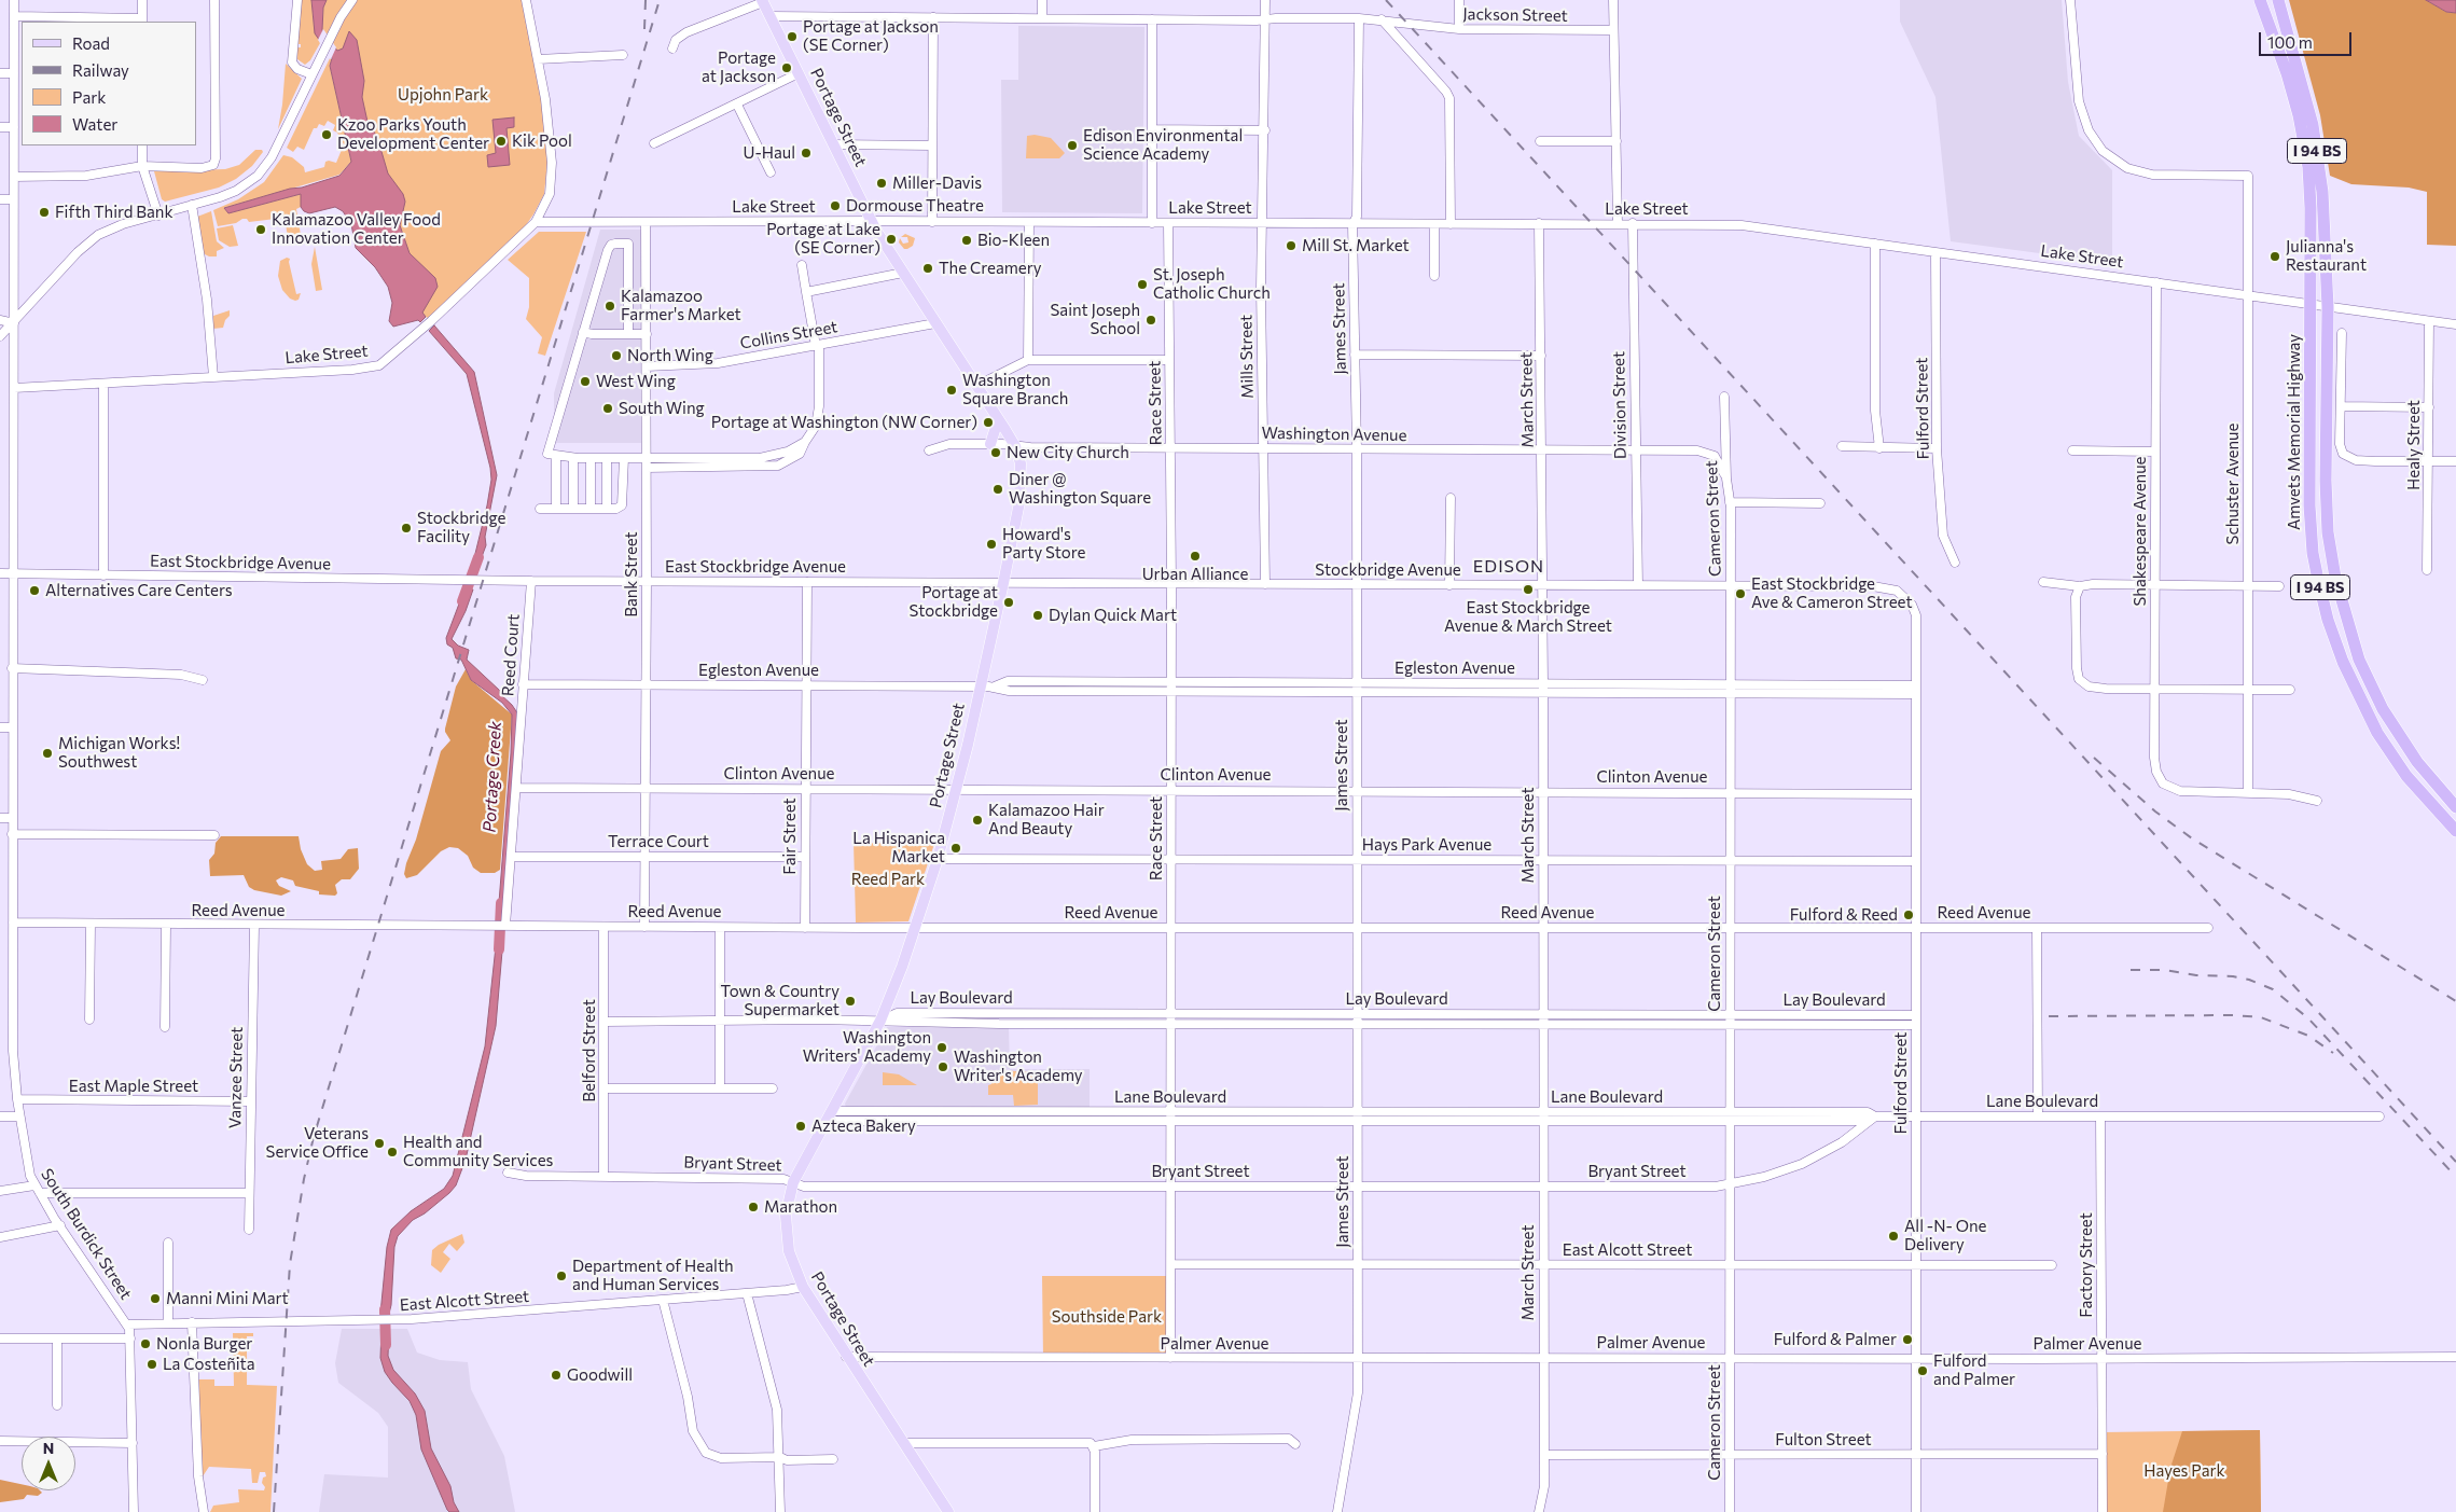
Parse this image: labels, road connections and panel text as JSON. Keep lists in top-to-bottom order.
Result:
{
  "streets": {
    "highway": ["I 94 BS", "Amvets Memorial Highway"],
    "main road": ["Portage Street"],
    "street": [
      "Jackson Street",
      "Lake Street",
      "James Street",
      "Collins Street",
      "Mills Street",
      "March Street",
      "Race Street",
      "Division Street",
      "Fulford Street",
      "Washington Avenue",
      "Healy Street",
      "Schuster Avenue",
      "Cameron Street",
      "Shakespeare Avenue",
      "East Stockbridge Avenue",
      "Stockbridge Avenue",
      "Bank Street",
      "Reed Court",
      "Egleston Avenue",
      "Clinton Avenue",
      "Fair Street",
      "Terrace Court",
      "Hays Park Avenue",
      "Reed Avenue",
      "Lay Boulevard",
      "Belford Street",
      "Vanzee Street",
      "East Maple Street",
      "Lane Boulevard",
      "Bryant Street",
      "South Burdick Street",
      "East Alcott Street",
      "Factory Street",
      "Palmer Avenue",
      "Fulton Street"
    ]
  },
  "crossings": [
    ["Jackson Street", "Portage Street"],
    ["Jackson Street", "James Street"],
    ["Jackson Street", "Mills Street"],
    ["Portage Street", "Lake Street"],
    ["Portage Street", "Collins Street"],
    ["Portage Street", "Washington Avenue"],
    ["Portage Street", "East Stockbridge Avenue"],
    ["Portage Street", "Stockbridge Avenue"],
    ["Portage Street", "Egleston Avenue"],
    ["Portage Street", "Clinton Avenue"],
    ["Portage Street", "Hays Park Avenue"],
    ["Portage Street", "Reed Avenue"],
    ["Portage Street", "Lay Boulevard"],
    ["Portage Street", "Lane Boulevard"],
    ["Portage Street", "Bryant Street"],
    ["Portage Street", "East Alcott Street"],
    ["Portage Street", "Palmer Avenue"],
    ["Lake Street", "James Street"],
    ["Lake Street", "Mills Street"],
    ["Lake Street", "March Street"],
    ["Lake Street", "Race Street"],
    ["Lake Street", "Division Street"],
    ["Lake Street", "Fulford Street"],
    ["Lake Street", "Amvets Memorial Highway"],
    ["Lake Street", "Healy Street"],
    ["Lake Street", "Schuster Avenue"],
    ["Lake Street", "Shakespeare Avenue"],
    ["Lake Street", "Bank Street"],
    ["Lake Street", "South Burdick Street"],
    ["James Street", "Washington Avenue"],
    ["James Street", "Stockbridge Avenue"],
    ["James Street", "Egleston Avenue"],
    ["James Street", "Clinton Avenue"],
    ["James Street", "Hays Park Avenue"],
    ["James Street", "Reed Avenue"],
    ["James Street", "Lay Boulevard"],
    ["James Street", "Lane Boulevard"],
    ["James Street", "Bryant Street"],
    ["James Street", "East Alcott Street"],
    ["James Street", "Palmer Avenue"],
    ["Collins Street", "Bank Street"],
    ["Mills Street", "Washington Avenue"],
    ["Mills Street", "Stockbridge Avenue"],
    ["March Street", "Washington Avenue"],
    ["March Street", "Stockbridge Avenue"],
    ["March Street", "Egleston Avenue"],
    ["March Street", "Clinton Avenue"],
    ["March Street", "Hays Park Avenue"],
    ["March Street", "Reed Avenue"],
    ["March Street", "Lay Boulevard"],
    ["March Street", "Lane Boulevard"],
    ["March Street", "Bryant Street"],
    ["March Street", "East Alcott Street"],
    ["March Street", "Palmer Avenue"],
    ["March Street", "Fulton Street"],
    ["Race Street", "Washington Avenue"],
    ["Race Street", "Stockbridge Avenue"],
    ["Race Street", "Egleston Avenue"],
    ["Race Street", "Clinton Avenue"],
    ["Race Street", "Hays Park Avenue"],
    ["Race Street", "Reed Avenue"],
    ["Race Street", "Lay Boulevard"],
    ["Race Street", "Lane Boulevard"],
    ["Race Street", "Bryant Street"],
    ["Race Street", "East Alcott Street"],
    ["Race Street", "Palmer Avenue"],
    ["Division Street", "Washington Avenue"],
    ["Division Street", "Stockbridge Avenue"],
    ["Fulford Street", "Stockbridge Avenue"],
    ["Fulford Street", "Egleston Avenue"],
    ["Fulford Street", "Clinton Avenue"],
    ["Fulford Street", "Hays Park Avenue"],
    ["Fulford Street", "Reed Avenue"],
    ["Fulford Street", "Lay Boulevard"],
    ["Fulford Street", "Lane Boulevard"],
    ["Fulford Street", "East Alcott Street"],
    ["Fulford Street", "Palmer Avenue"],
    ["Fulford Street", "Fulton Street"],
    ["Washington Avenue", "Cameron Street"],
    ["Schuster Avenue", "Shakespeare Avenue"],
    ["Cameron Street", "Stockbridge Avenue"],
    ["Cameron Street", "Egleston Avenue"],
    ["Cameron Street", "Clinton Avenue"],
    ["Cameron Street", "Hays Park Avenue"],
    ["Cameron Street", "Reed Avenue"],
    ["Cameron Street", "Lay Boulevard"],
    ["Cameron Street", "Lane Boulevard"],
    ["Cameron Street", "Bryant Street"],
    ["Cameron Street", "East Alcott Street"],
    ["Cameron Street", "Palmer Avenue"],
    ["Cameron Street", "Fulton Street"],
    ["East Stockbridge Avenue", "Stockbridge Avenue"],
    ["East Stockbridge Avenue", "Bank Street"],
    ["East Stockbridge Avenue", "Reed Court"],
    ["East Stockbridge Avenue", "Fair Street"],
    ["East Stockbridge Avenue", "South Burdick Street"],
    ["Bank Street", "Egleston Avenue"],
    ["Bank Street", "Clinton Avenue"],
    ["Bank Street", "Terrace Court"],
    ["Bank Street", "Reed Avenue"],
    ["Reed Court", "Egleston Avenue"],
    ["Reed Court", "Clinton Avenue"],
    ["Reed Court", "Terrace Court"],
    ["Reed Court", "Reed Avenue"],
    ["Egleston Avenue", "Fair Street"],
    ["Clinton Avenue", "Fair Street"],
    ["Fair Street", "Terrace Court"],
    ["Fair Street", "Reed Avenue"],
    ["Reed Avenue", "Belford Street"],
    ["Reed Avenue", "Vanzee Street"],
    ["Reed Avenue", "South Burdick Street"],
    ["Lay Boulevard", "Belford Street"],
    ["Belford Street", "Bryant Street"],
    ["Vanzee Street", "East Maple Street"],
    ["East Maple Street", "South Burdick Street"],
    ["Lane Boulevard", "Bryant Street"],
    ["Lane Boulevard", "Factory Street"],
    ["South Burdick Street", "East Alcott Street"],
    ["Factory Street", "Palmer Avenue"],
    ["Factory Street", "Fulton Street"]
  ],
  "districts": ["EDISON"],
  "water": ["Portage Creek"],
  "parks": [
    "Upjohn Park",
    "Reed Park",
    "Southside Park",
    "Hayes Park"
  ],
  "places": [
    "Portage at Jackson (SE Corner)",
    "Portage at Jackson",
    "Kzoo Parks Youth Development Center",
    "Kik Pool",
    "Edison Environmental Science Academy",
    "U-Haul",
    "Miller-Davis",
    "Dormouse Theatre",
    "Fifth Third Bank",
    "Kalamazoo Valley Food Innovation Center",
    "Portage at Lake (SE Corner)",
    "Bio-Kleen",
    "Mill St. Market",
    "Julianna's Restaurant",
    "The Creamery",
    "St. Joseph Catholic Church",
    "Kalamazoo Farmer's Market",
    "Saint Joseph School",
    "North Wing",
    "West Wing",
    "Washington Square Branch",
    "South Wing",
    "Portage at Washington (NW Corner)",
    "New City Church",
    "Diner @ Washington Square",
    "Stockbridge Facility",
    "Howard's Party Store",
    "Urban Alliance",
    "East Stockbridge Avenue & March Street",
    "Alternatives Care Centers",
    "East Stockbridge Ave & Cameron Street",
    "Portage at Stockbridge",
    "Dylan Quick Mart",
    "Michigan Works! Southwest",
    "Kalamazoo Hair And Beauty",
    "La Hispanica Market",
    "Fulford & Reed",
    "Town & Country Supermarket",
    "Washington Writers' Academy",
    "Washington Writer's Academy",
    "Azteca Bakery",
    "Veterans Service Office",
    "Health and Community Services",
    "Marathon",
    "All -N- One Delivery",
    "Department of Health and Human Services",
    "Manni Mini Mart",
    "Fulford & Palmer",
    "Nonla Burger",
    "La Costeñita",
    "Fulford and Palmer",
    "Goodwill"
  ],
  "legend": [
    "Road",
    "Railway",
    "Park",
    "Water"
  ],
  "scale_bar": "100 m",
  "north": "top"
}
